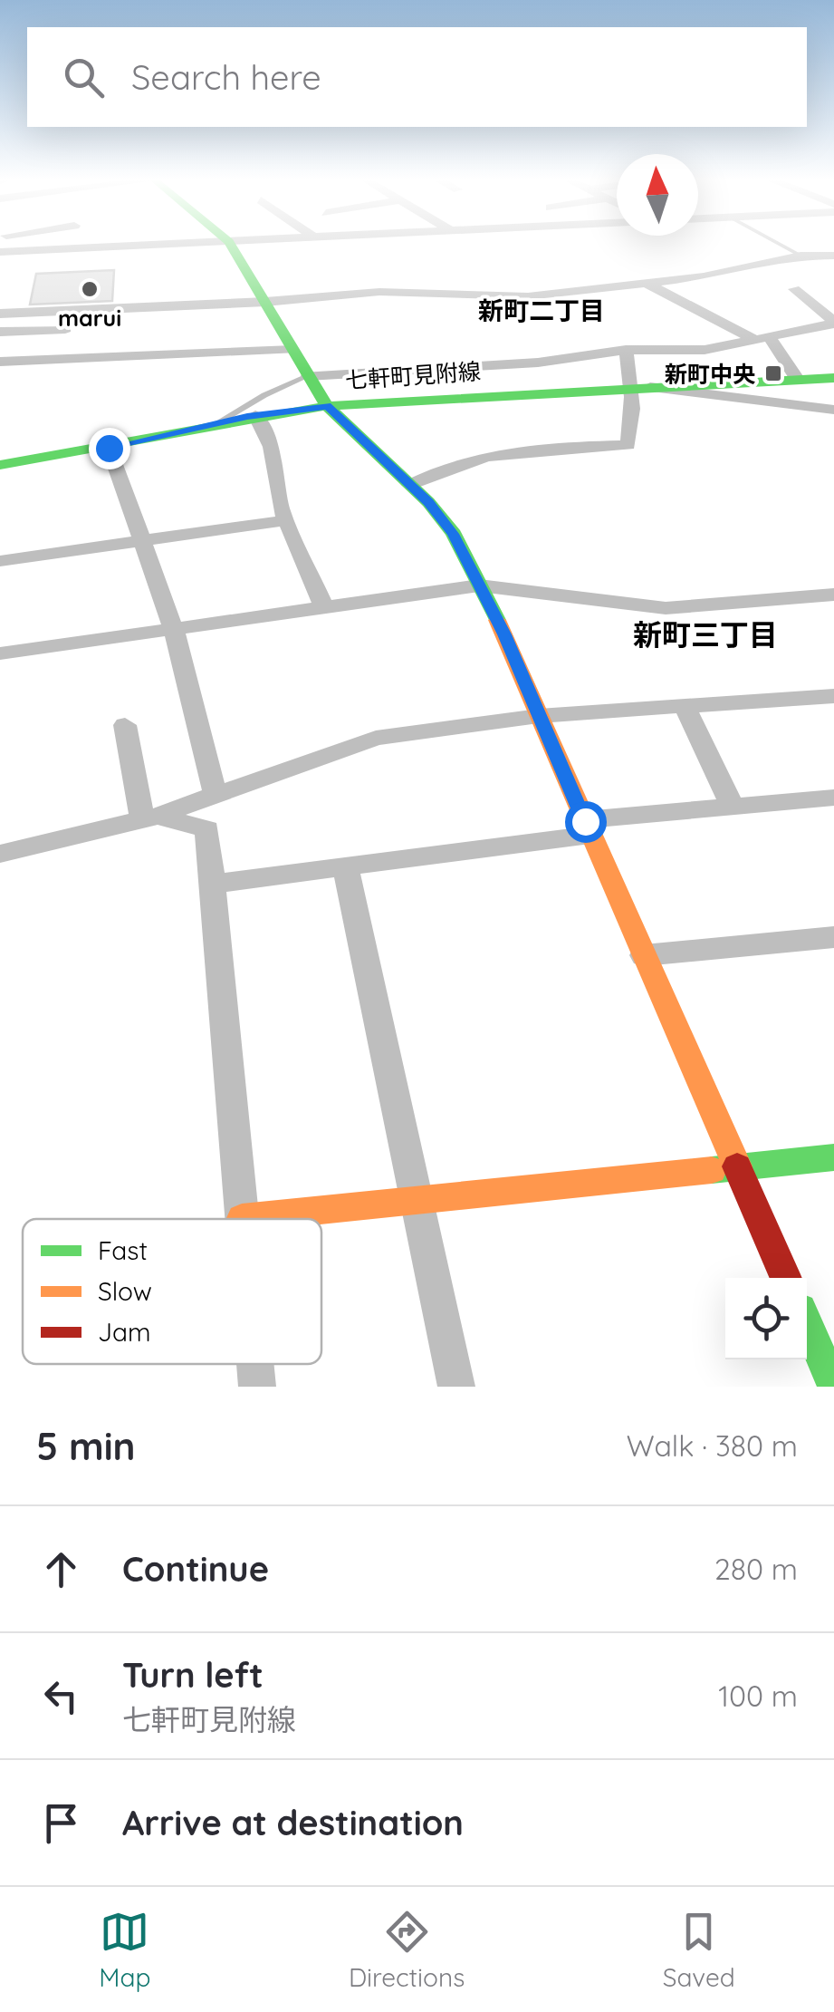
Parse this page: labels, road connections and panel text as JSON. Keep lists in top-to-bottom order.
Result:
{
  "streets": {
    "street": ["七軒町見附線"]
  },
  "districts": ["新町二丁目", "新町三丁目"],
  "places": {
    "other": ["marui"],
    "transit": ["新町中央"]
  },
  "legend": ["Fast", "Slow", "Jam"],
  "north": "top",
  "page": {
    "search": "Search here",
    "heading": ["5 min", "Walk · 380 m"],
    "list": [
      ["Continue", "280 m"],
      ["Turn left", "七軒町見附線", "100 m"],
      "Arrive at destination"
    ],
    "nav": ["Map", "Directions", "Saved"]
  }
}
